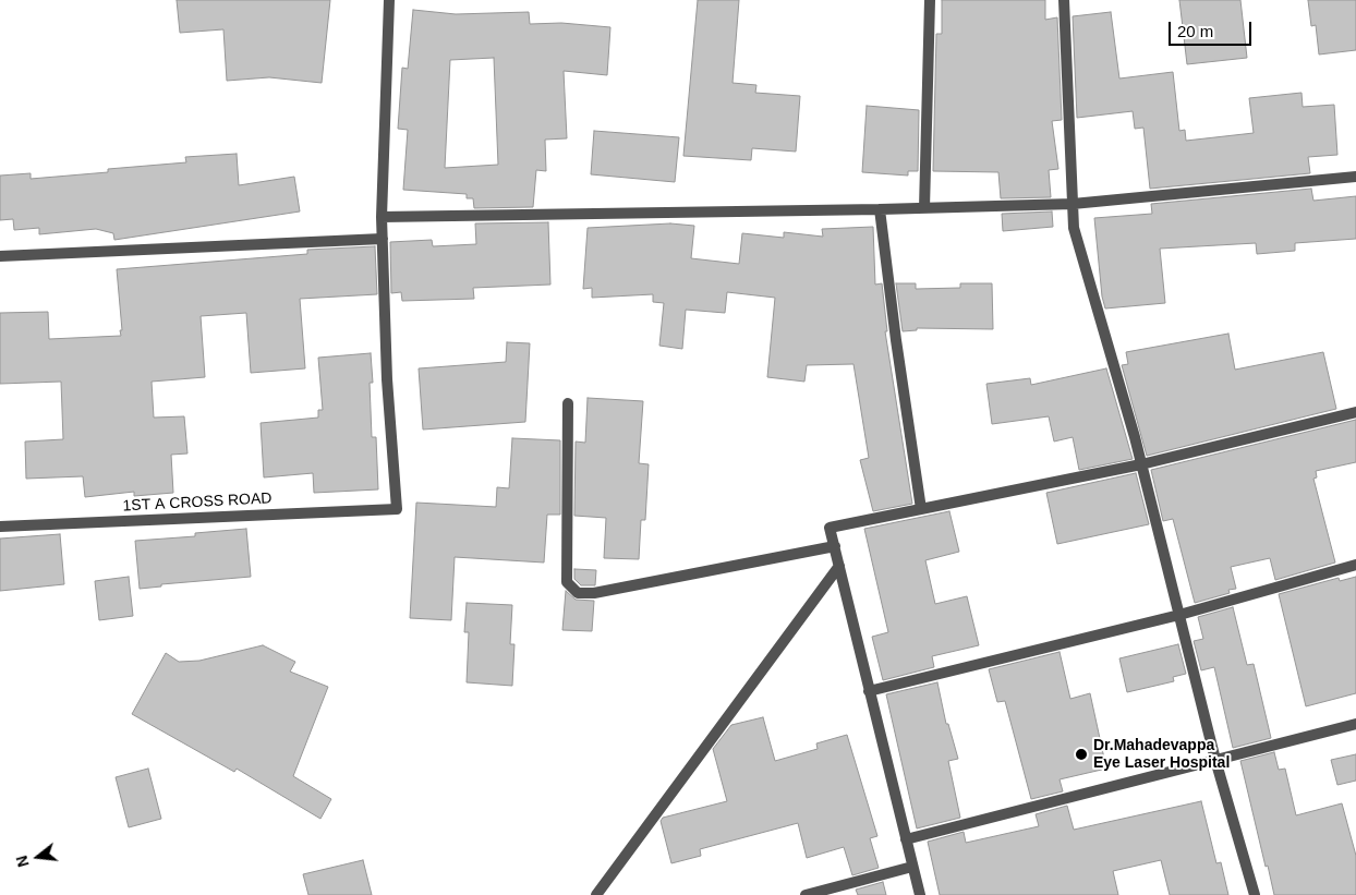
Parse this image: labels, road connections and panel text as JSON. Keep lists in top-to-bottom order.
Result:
{
  "streets": {
    "street": ["1ST A CROSS ROAD"]
  },
  "places": ["Dr.Mahadevappa Eye Laser Hospital"],
  "scale_bar": "20 m",
  "north": "left"
}
